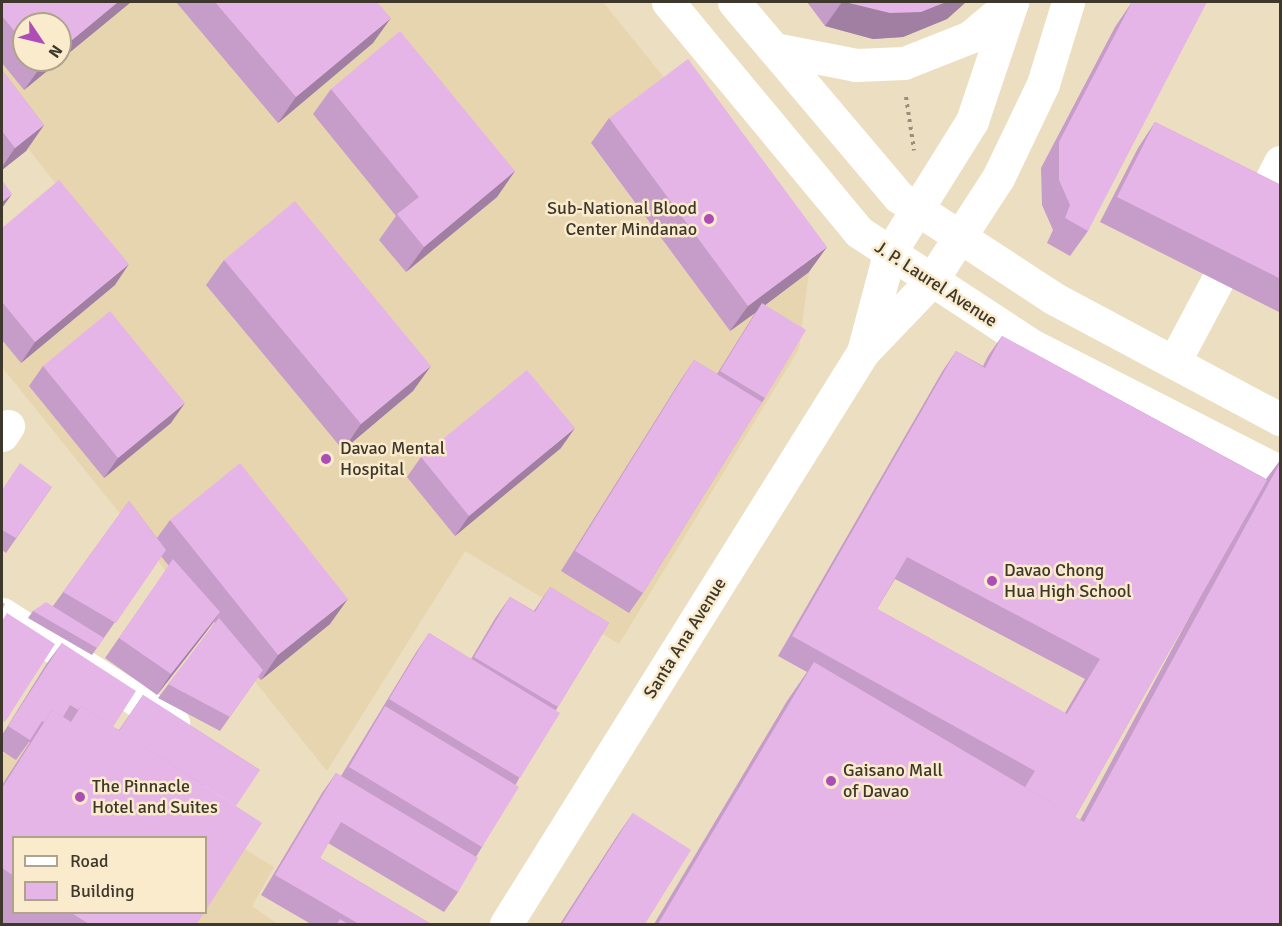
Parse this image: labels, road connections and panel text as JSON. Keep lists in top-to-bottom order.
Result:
{
  "streets": {
    "main road": ["J. P. Laurel Avenue", "Santa Ana Avenue"]
  },
  "crossings": [
    ["J. P. Laurel Avenue", "Santa Ana Avenue"]
  ],
  "places": [
    "Sub-National Blood Center Mindanao",
    "Davao Mental Hospital",
    "Davao Chong Hua High School",
    "Gaisano Mall of Davao",
    "The Pinnacle Hotel and Suites"
  ],
  "legend": ["Road", "Building"],
  "north": "bottom right"
}
